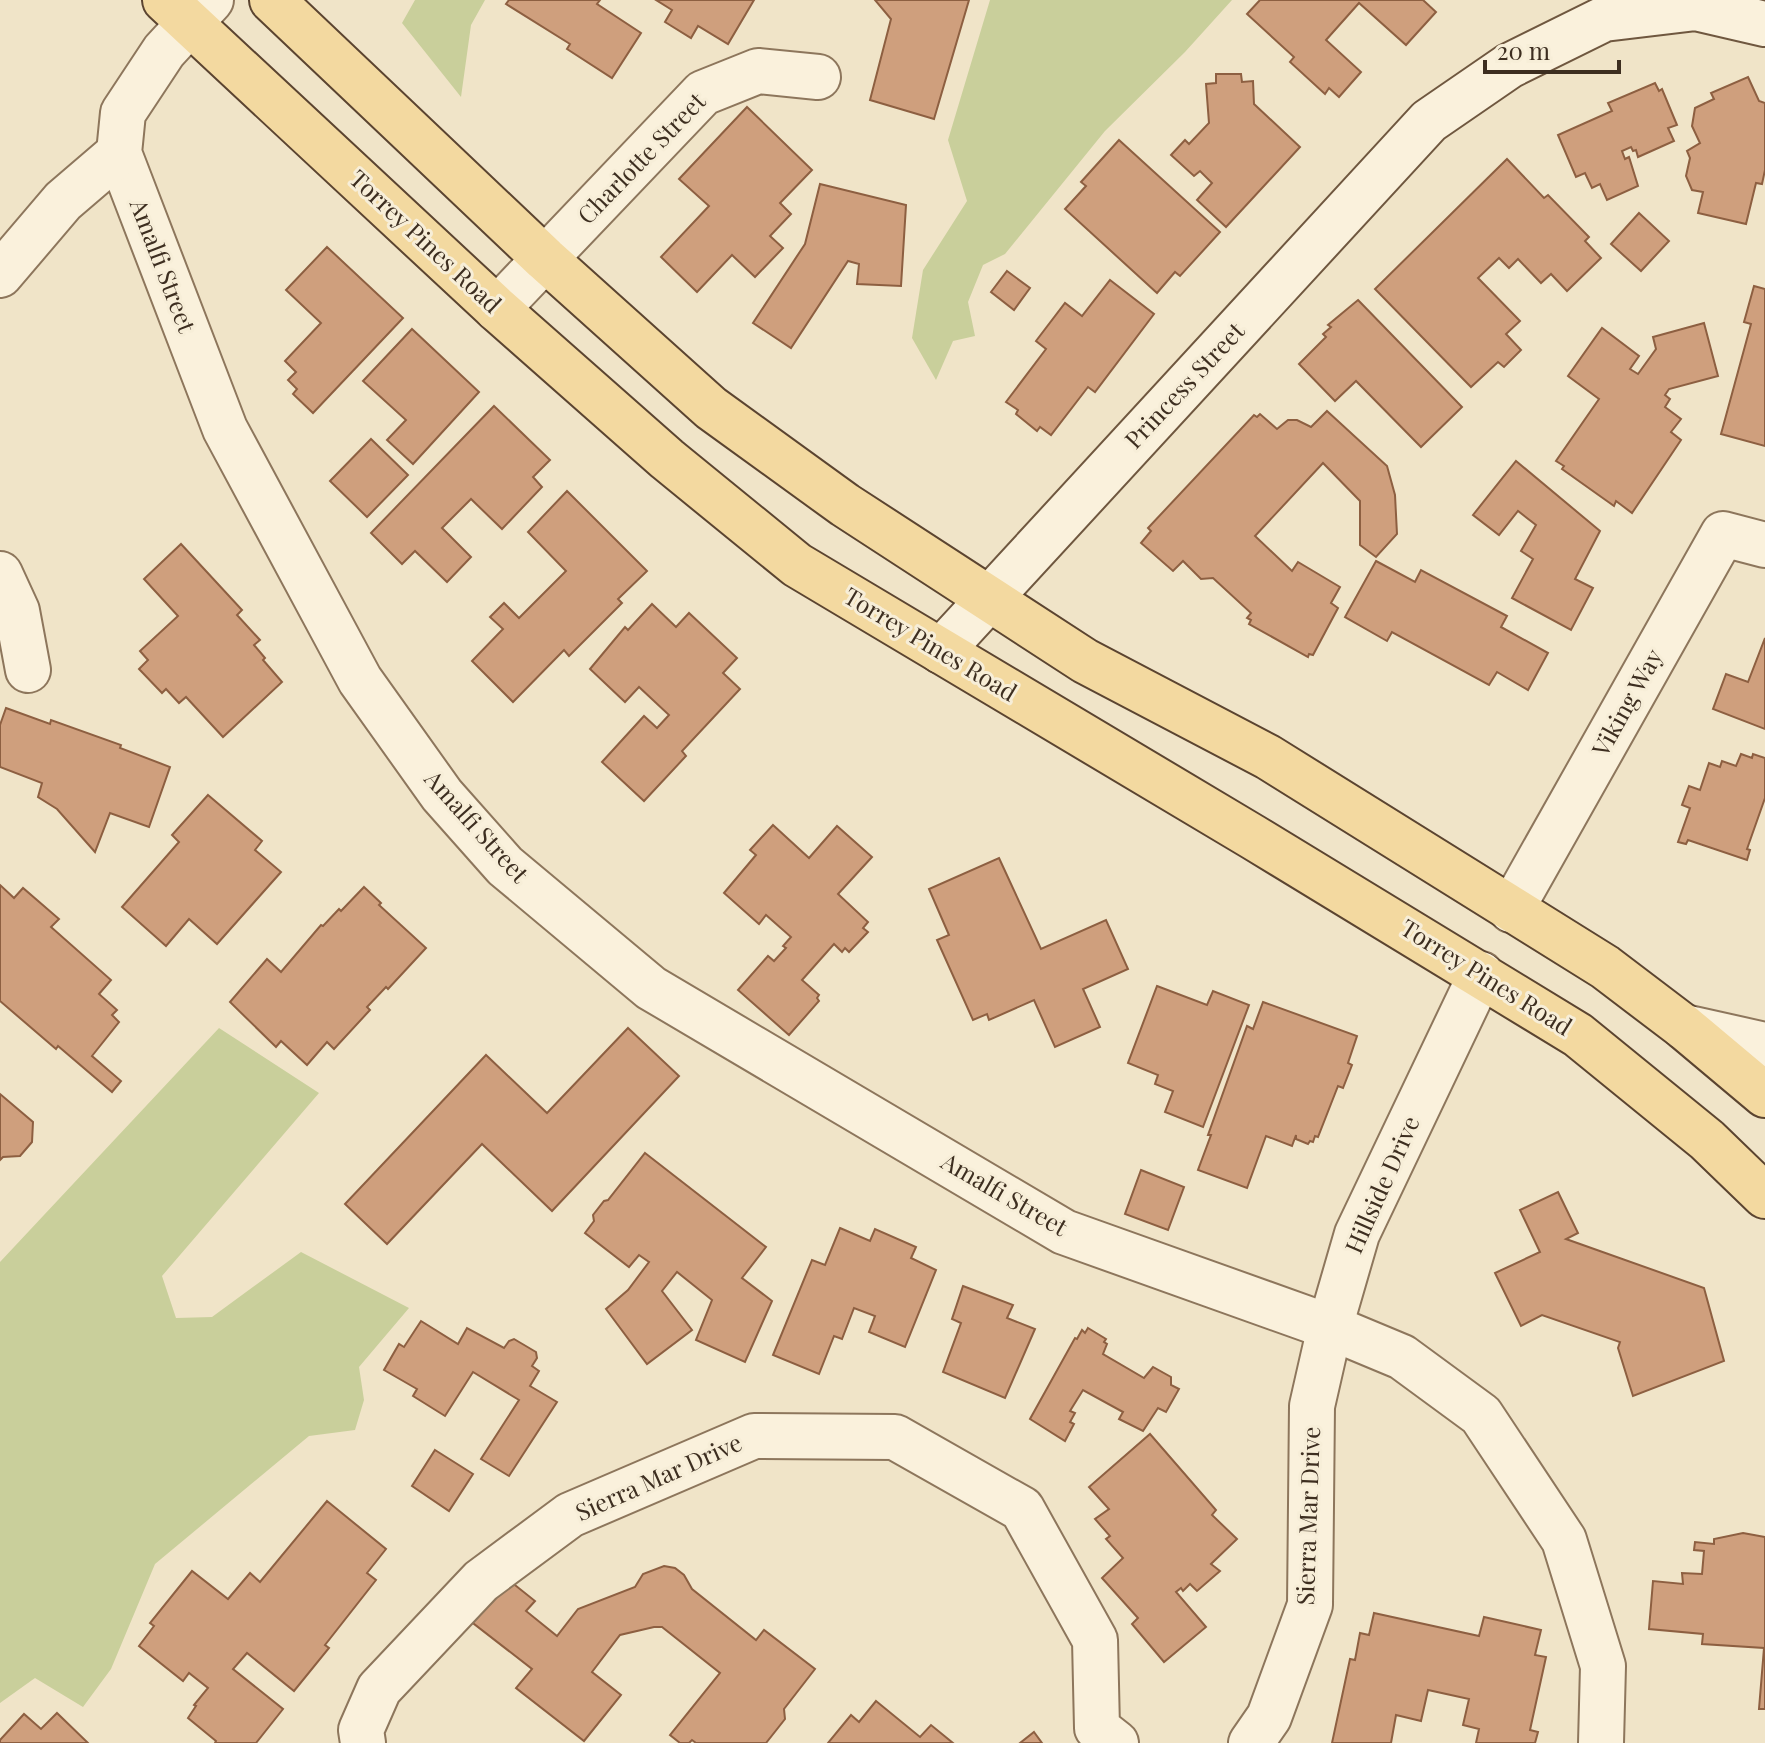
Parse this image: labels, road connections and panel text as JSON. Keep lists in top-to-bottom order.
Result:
{
  "streets": {
    "main road": ["Torrey Pines Road", "Hillside Drive"],
    "street": [
      "Charlotte Street",
      "Amalfi Street",
      "Princess Street",
      "Viking Way",
      "Sierra Mar Drive"
    ]
  },
  "crossings": [
    ["Charlotte Street", "Torrey Pines Road"],
    ["Torrey Pines Road", "Amalfi Street"],
    ["Torrey Pines Road", "Princess Street"],
    ["Torrey Pines Road", "Hillside Drive"],
    ["Amalfi Street", "Hillside Drive"],
    ["Amalfi Street", "Sierra Mar Drive"],
    ["Viking Way", "Hillside Drive"],
    ["Hillside Drive", "Sierra Mar Drive"]
  ],
  "scale_bar": "20 m"
}
